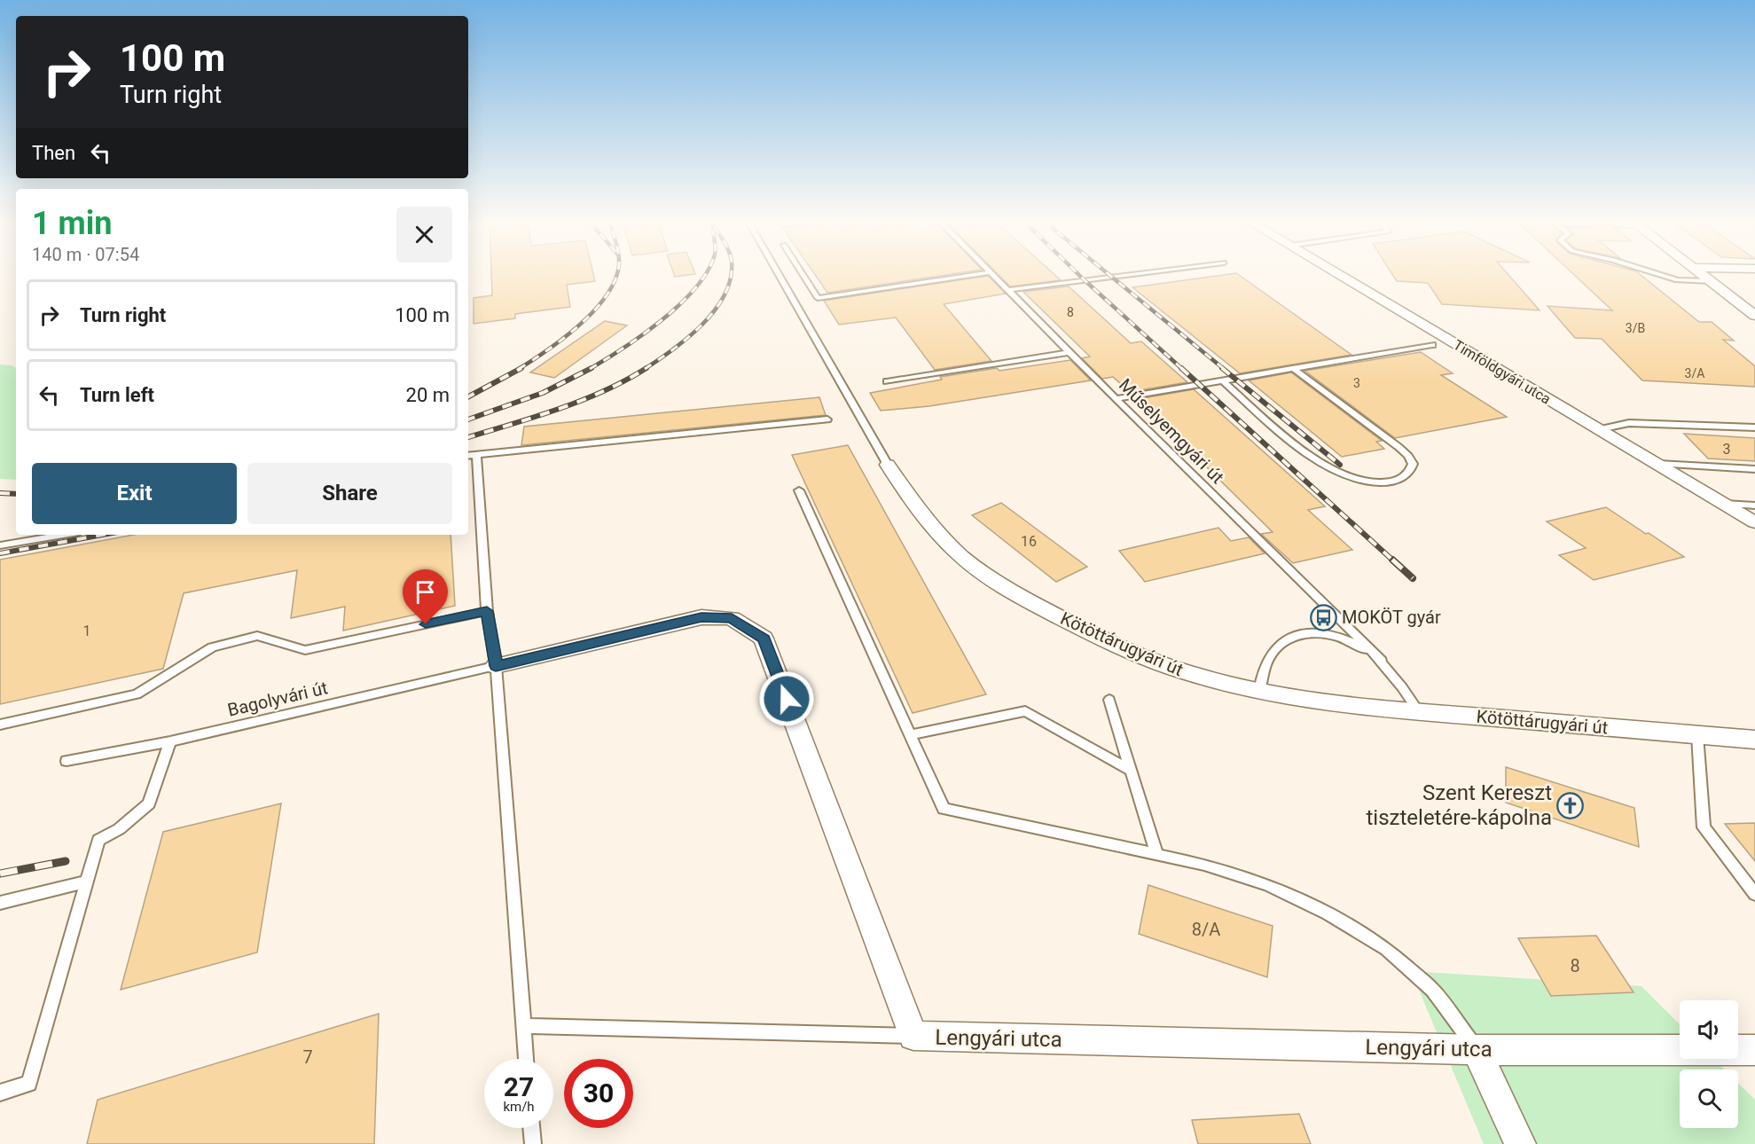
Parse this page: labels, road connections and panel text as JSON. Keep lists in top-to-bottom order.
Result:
{
  "streets": {
    "street": ["Timföldgyári utca", "Kötöttárugyári út", "Lengyári utca"],
    "lane": ["Műselyemgyári út", "Bagolyvári út"]
  },
  "crossings": [
    ["Bagolyvári út", "Lengyári utca"]
  ],
  "places": {
    "bus stop": ["MOKÖT gyár"],
    "church": ["Szent Kereszt tiszteletére-kápolna"]
  },
  "house_numbers": [
    "8",
    "3/B",
    "3/A",
    "3",
    "3",
    "16",
    "1",
    "8/A",
    "8",
    "7"
  ],
  "page": {
    "turn": ["100 m", "Turn right"],
    "then": "Then",
    "heading": ["1 min", "140 m · 07:54"],
    "list": [
      {
        "name": "Turn right",
        "value": "100 m"
      },
      {
        "name": "Turn left",
        "value": "20 m"
      }
    ],
    "buttons": ["Exit", "Share"],
    "speed": "27 km/h",
    "limit": "30"
  }
}
